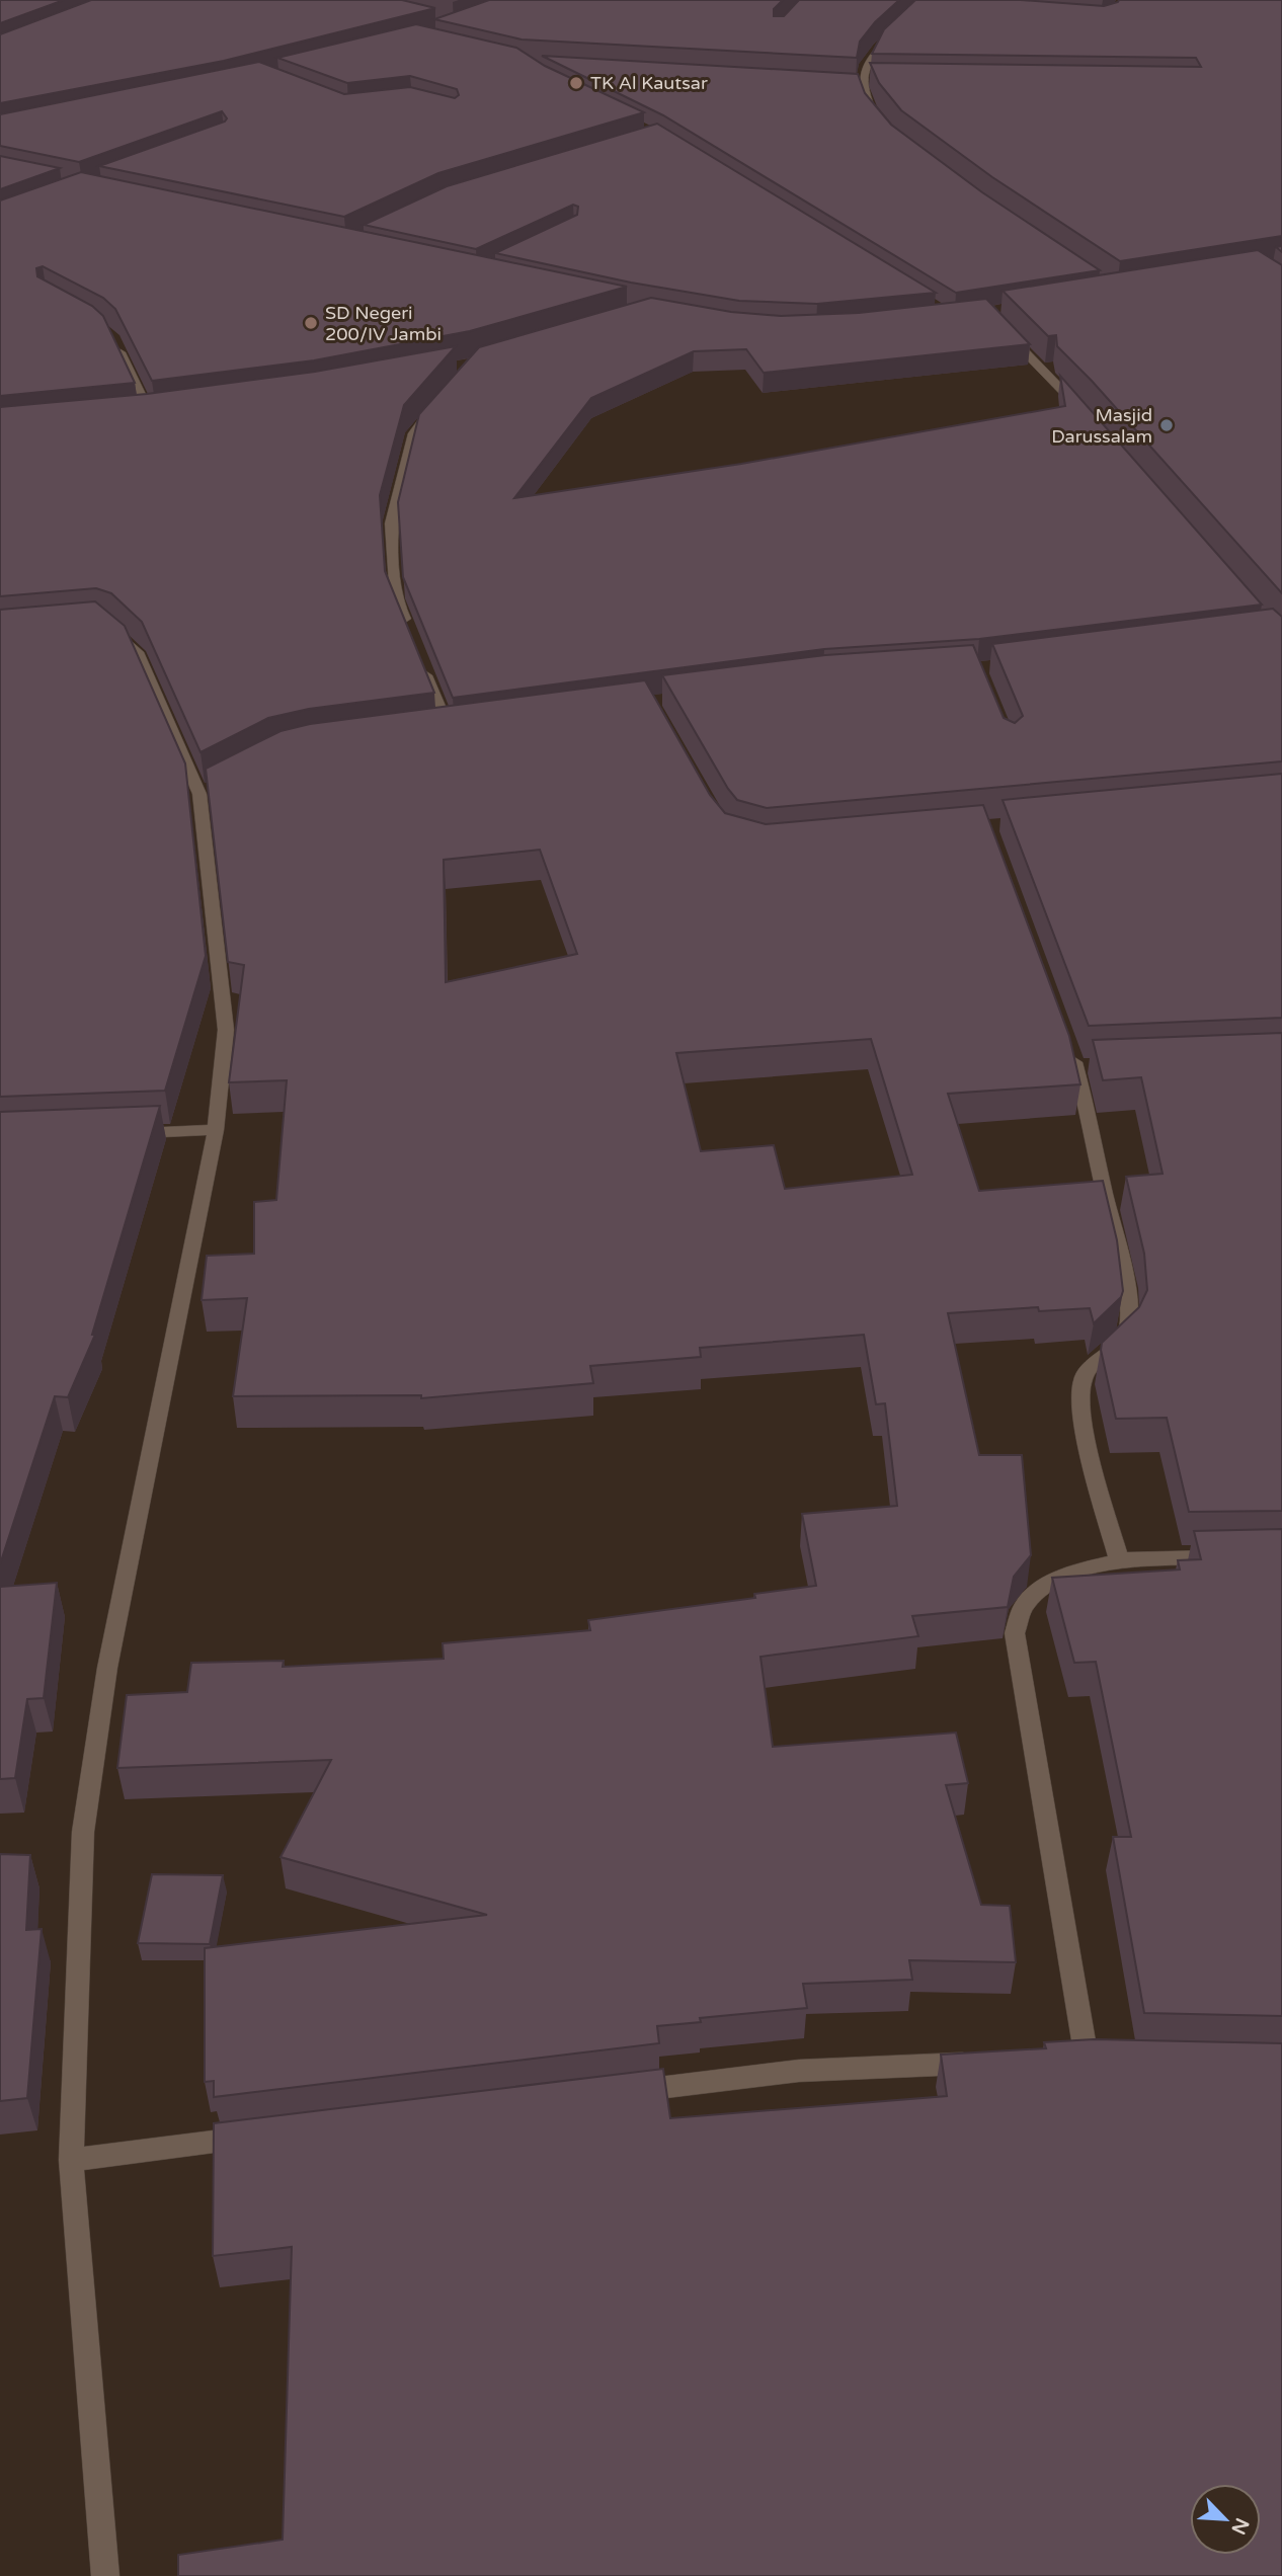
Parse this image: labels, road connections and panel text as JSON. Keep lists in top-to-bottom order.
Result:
{
  "places": ["TK Al Kautsar", "SD Negeri 200/IV Jambi", "Masjid Darussalam"],
  "north": "bottom right"
}
